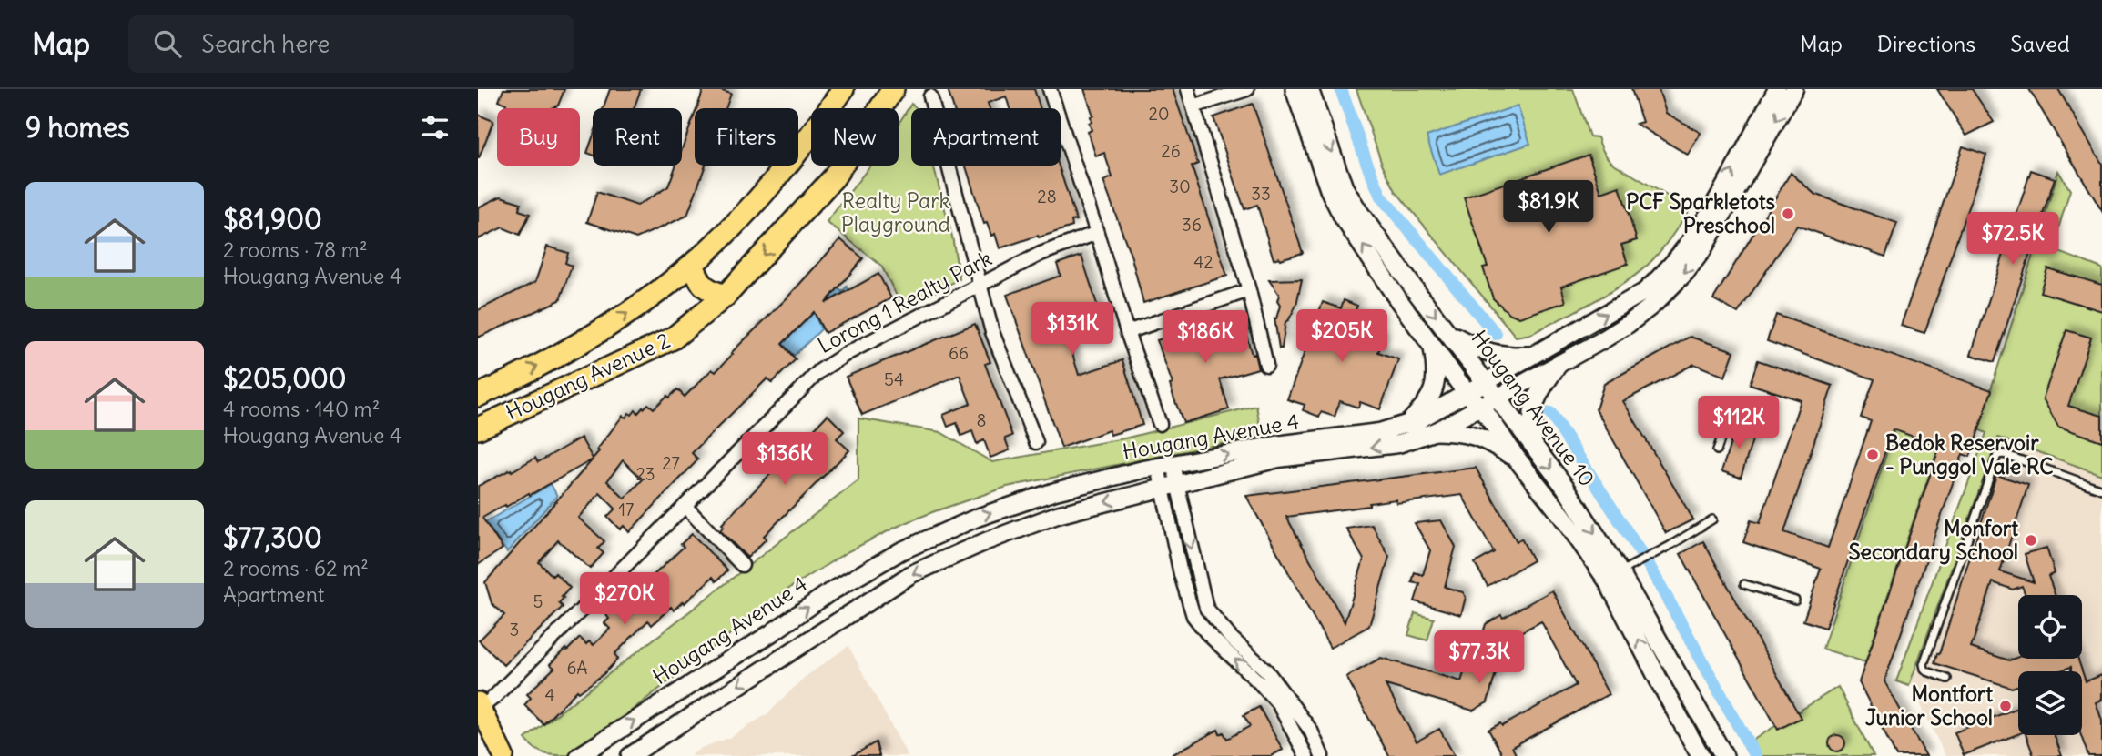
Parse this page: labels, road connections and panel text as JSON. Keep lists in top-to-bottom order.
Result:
{
  "streets": {
    "highway": ["Hougang Avenue 2"],
    "main road": ["Hougang Avenue 10"],
    "street": ["Lorong 1 Realty Park", "Hougang Avenue 4"]
  },
  "crossings": [
    ["Hougang Avenue 10", "Hougang Avenue 4"]
  ],
  "parks": ["Realty Park Playground"],
  "places": [
    "PCF Sparkletots Preschool",
    "Bedok Reservoir - Punggol Vale RC",
    "Monfort Secondary School",
    "Montfort Junior School"
  ],
  "house_numbers": [
    "20",
    "26",
    "30",
    "33",
    "28",
    "36",
    "42",
    "66",
    "54",
    "8",
    "27",
    "23",
    "17",
    "5",
    "3",
    "6A",
    "4"
  ],
  "page": {
    "header": "Map",
    "search": "Search here",
    "nav": ["Map", "Directions", "Saved"],
    "heading": "9 homes",
    "chip": [
      "Buy",
      "Rent",
      "Filters",
      "New",
      "Apartment"
    ],
    "list": [
      {
        "name": "$81,900",
        "note": "2 rooms · 78 m² · Hougang Avenue 4"
      },
      {
        "name": "$205,000",
        "note": "4 rooms · 140 m² · Hougang Avenue 4"
      },
      {
        "name": "$77,300",
        "note": "2 rooms · 62 m² · Apartment"
      }
    ],
    "price": [
      "$81.9K",
      "$72.5K",
      "$131K",
      "$205K",
      "$186K",
      "$112K",
      "$136K",
      "$270K",
      "$77.3K"
    ]
  }
}
